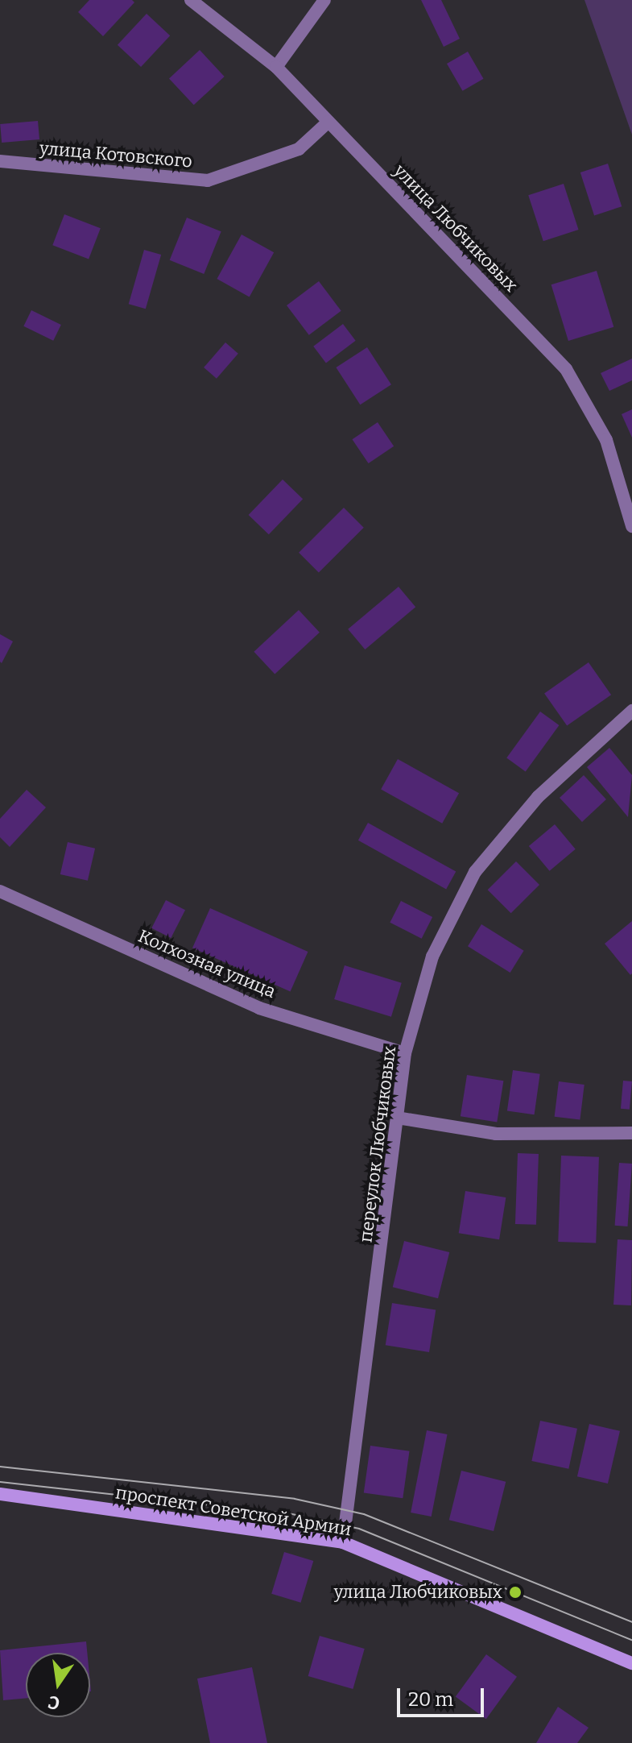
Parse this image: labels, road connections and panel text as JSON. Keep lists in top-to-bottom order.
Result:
{
  "streets": {
    "main road": ["проспект Советской Армии"],
    "street": [
      "улица Котовского",
      "улица Любчиковых",
      "Колхозная улица",
      "переулок Любчиковых"
    ]
  },
  "crossings": [
    ["улица Котовского", "улица Любчиковых"],
    ["Колхозная улица", "переулок Любчиковых"],
    ["переулок Любчиковых", "проспект Советской Армии"]
  ],
  "places": ["улица Любчиковых"],
  "scale_bar": "20 m",
  "north": "bottom"
}
